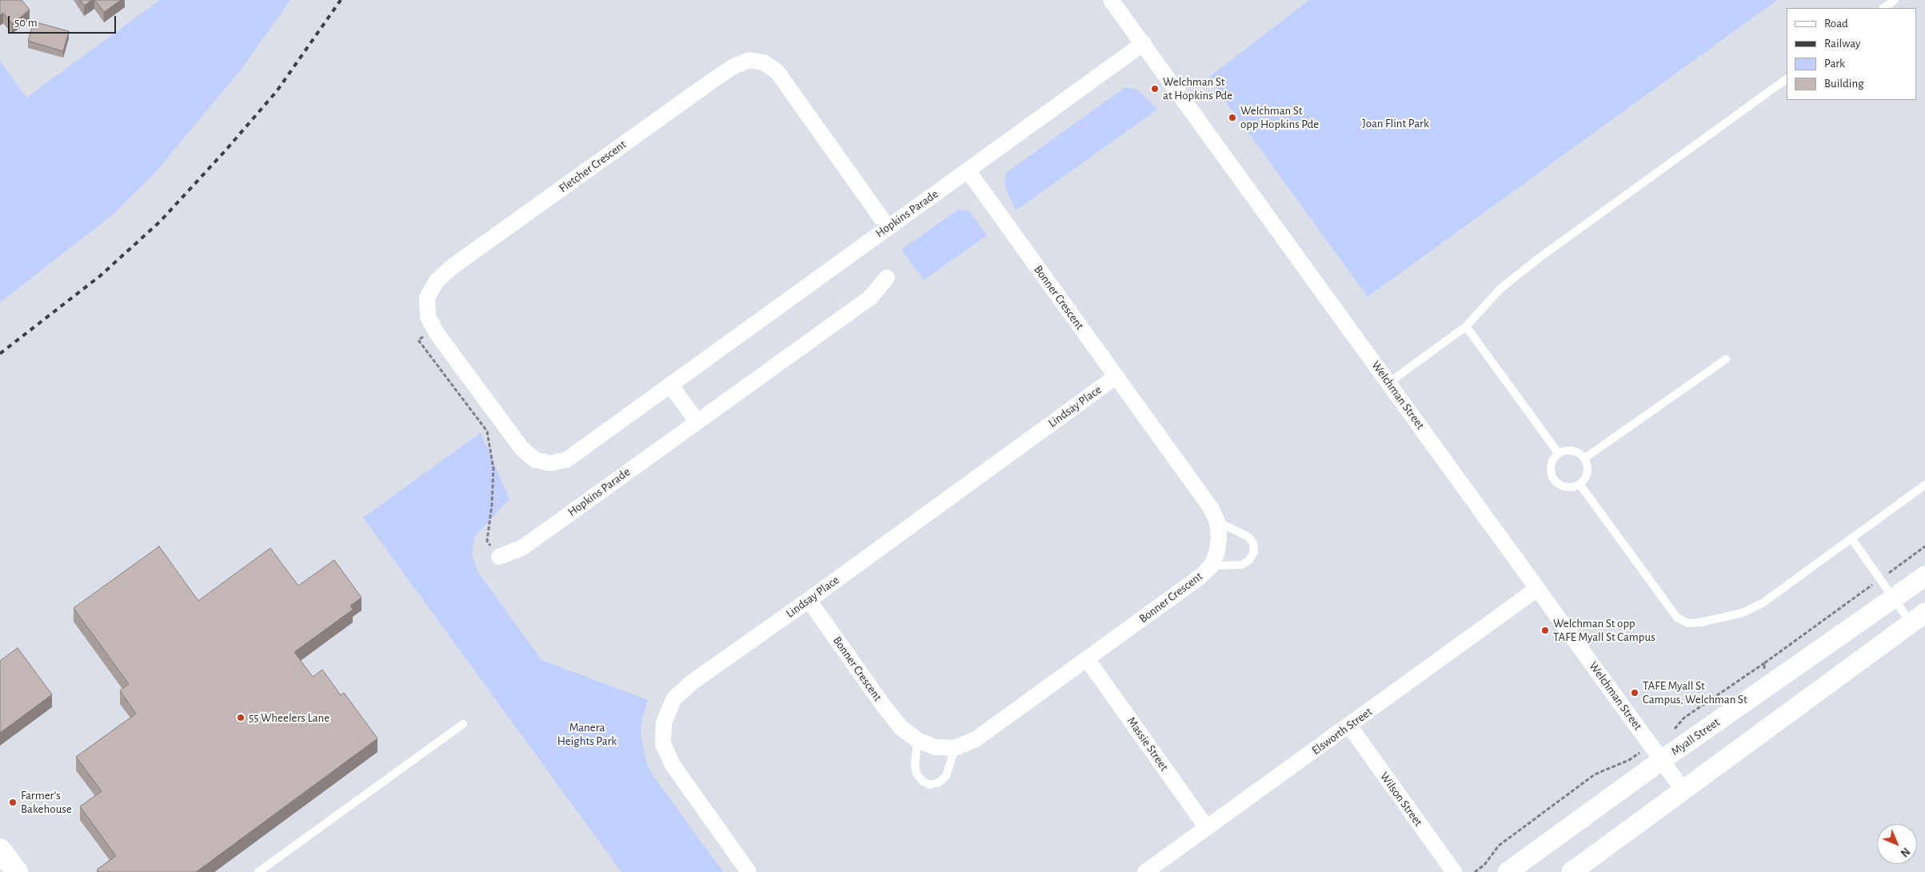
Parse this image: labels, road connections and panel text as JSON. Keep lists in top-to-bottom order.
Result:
{
  "streets": {
    "street": [
      "Fletcher Crescent",
      "Hopkins Parade",
      "Bonner Crescent",
      "Welchman Street",
      "Lindsay Place",
      "Elsworth Street",
      "Myall Street",
      "Massie Street",
      "Wilson Street"
    ]
  },
  "crossings": [
    ["Fletcher Crescent", "Hopkins Parade"],
    ["Hopkins Parade", "Bonner Crescent"],
    ["Hopkins Parade", "Welchman Street"],
    ["Bonner Crescent", "Lindsay Place"],
    ["Bonner Crescent", "Massie Street"],
    ["Welchman Street", "Elsworth Street"],
    ["Welchman Street", "Myall Street"],
    ["Elsworth Street", "Massie Street"],
    ["Elsworth Street", "Wilson Street"]
  ],
  "parks": ["Joan Flint Park", "Manera Heights Park"],
  "places": [
    "Welchman St at Hopkins Pde",
    "Welchman St opp Hopkins Pde",
    "Welchman St opp TAFE Myall St Campus",
    "TAFE Myall St Campus, Welchman St",
    "55 Wheelers Lane",
    "Farmer’s Bakehouse"
  ],
  "legend": [
    "Road",
    "Railway",
    "Park",
    "Building"
  ],
  "scale_bar": "50 m",
  "north": "bottom right"
}
